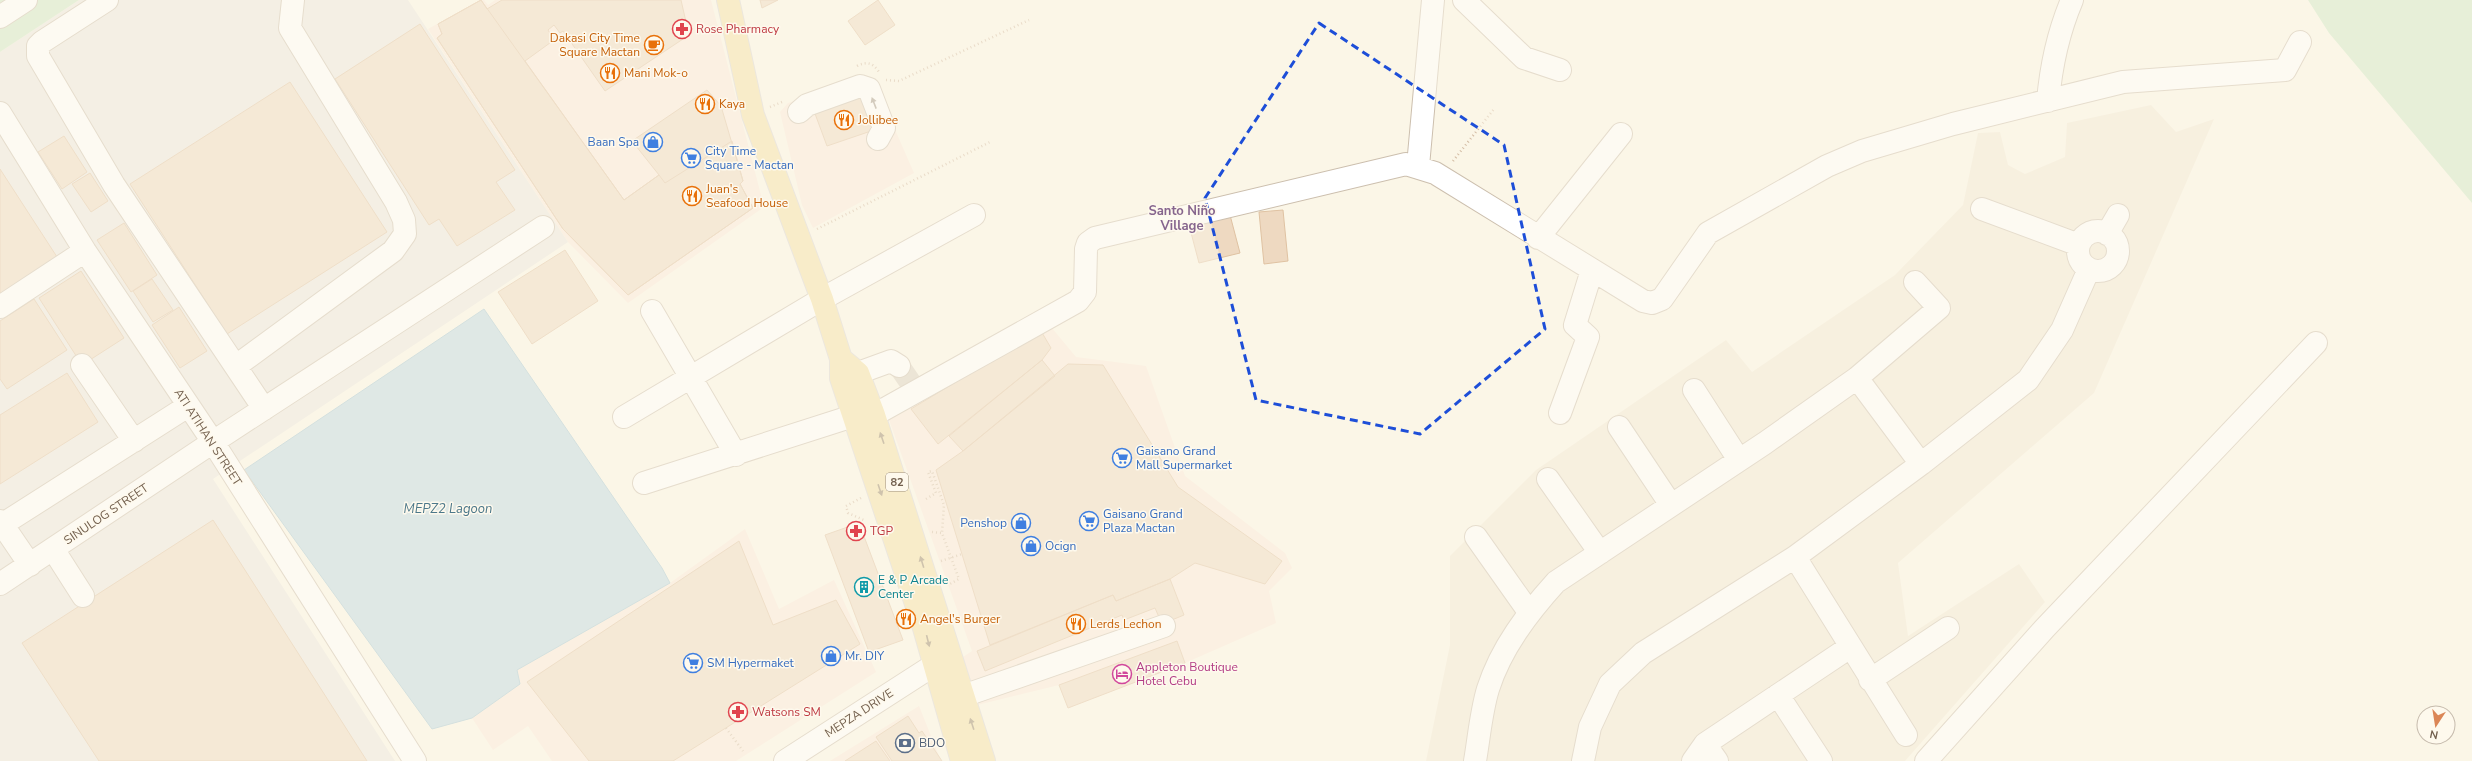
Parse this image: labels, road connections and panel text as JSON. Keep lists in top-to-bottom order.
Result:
{
  "streets": {
    "main road": ["82"],
    "street": ["ATI ATIHAN STREET", "SINULOG STREET", "MEPZA DRIVE"]
  },
  "crossings": [
    ["ATI ATIHAN STREET", "SINULOG STREET"],
    ["82", "MEPZA DRIVE"]
  ],
  "districts": ["Santo Niño Village"],
  "water": ["MEPZ2 Lagoon"],
  "places": {
    "pharmacy": ["Rose Pharmacy", "TGP", "Watsons SM"],
    "cafe": ["Dakasi City Time Square Mactan"],
    "restaurant": [
      "Mani Mok-o",
      "Kaya",
      "Jollibee",
      "Juan's Seafood House",
      "Angel's Burger",
      "Lerds Lechon"
    ],
    "shop": [
      "Baan Spa",
      "Penshop",
      "Ocign",
      "Mr. DIY"
    ],
    "supermarket": [
      "City Time Square - Mactan",
      "Gaisano Grand Mall Supermarket",
      "Gaisano Grand Plaza Mactan",
      "SM Hypermaket"
    ],
    "building": ["E & P Arcade Center"],
    "hotel": ["Appleton Boutique Hotel Cebu"],
    "bank": ["BDO"]
  },
  "north": "bottom"
}
